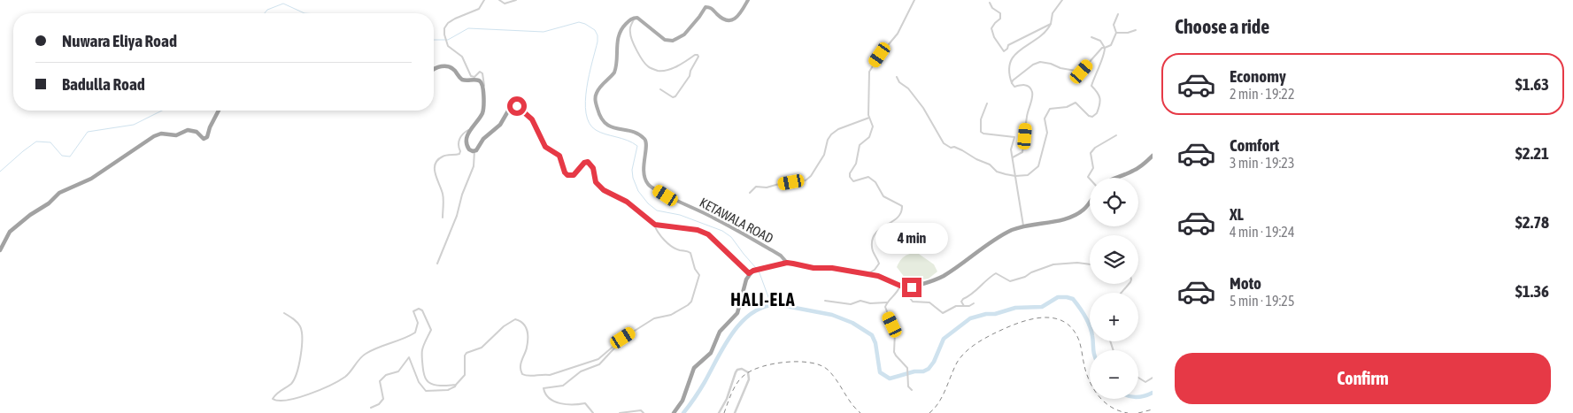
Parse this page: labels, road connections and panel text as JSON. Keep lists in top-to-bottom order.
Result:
{
  "streets": {
    "main road": ["KETAWALA ROAD"]
  },
  "districts": ["HALI-ELA"],
  "page": {
    "heading": "Choose a ride",
    "banner": ["Nuwara Eliya Road", "Badulla Road"],
    "list": [
      {
        "name": "Economy",
        "note": "2 min · 19:22",
        "value": "$1.63"
      },
      {
        "name": "Comfort",
        "note": "3 min · 19:23",
        "value": "$2.21"
      },
      {
        "name": "XL",
        "note": "4 min · 19:24",
        "value": "$2.78"
      },
      {
        "name": "Moto",
        "note": "5 min · 19:25",
        "value": "$1.36"
      }
    ],
    "map_buttons": ["+", "−"],
    "bubble": "4 min",
    "buttons": "Confirm"
  }
}
